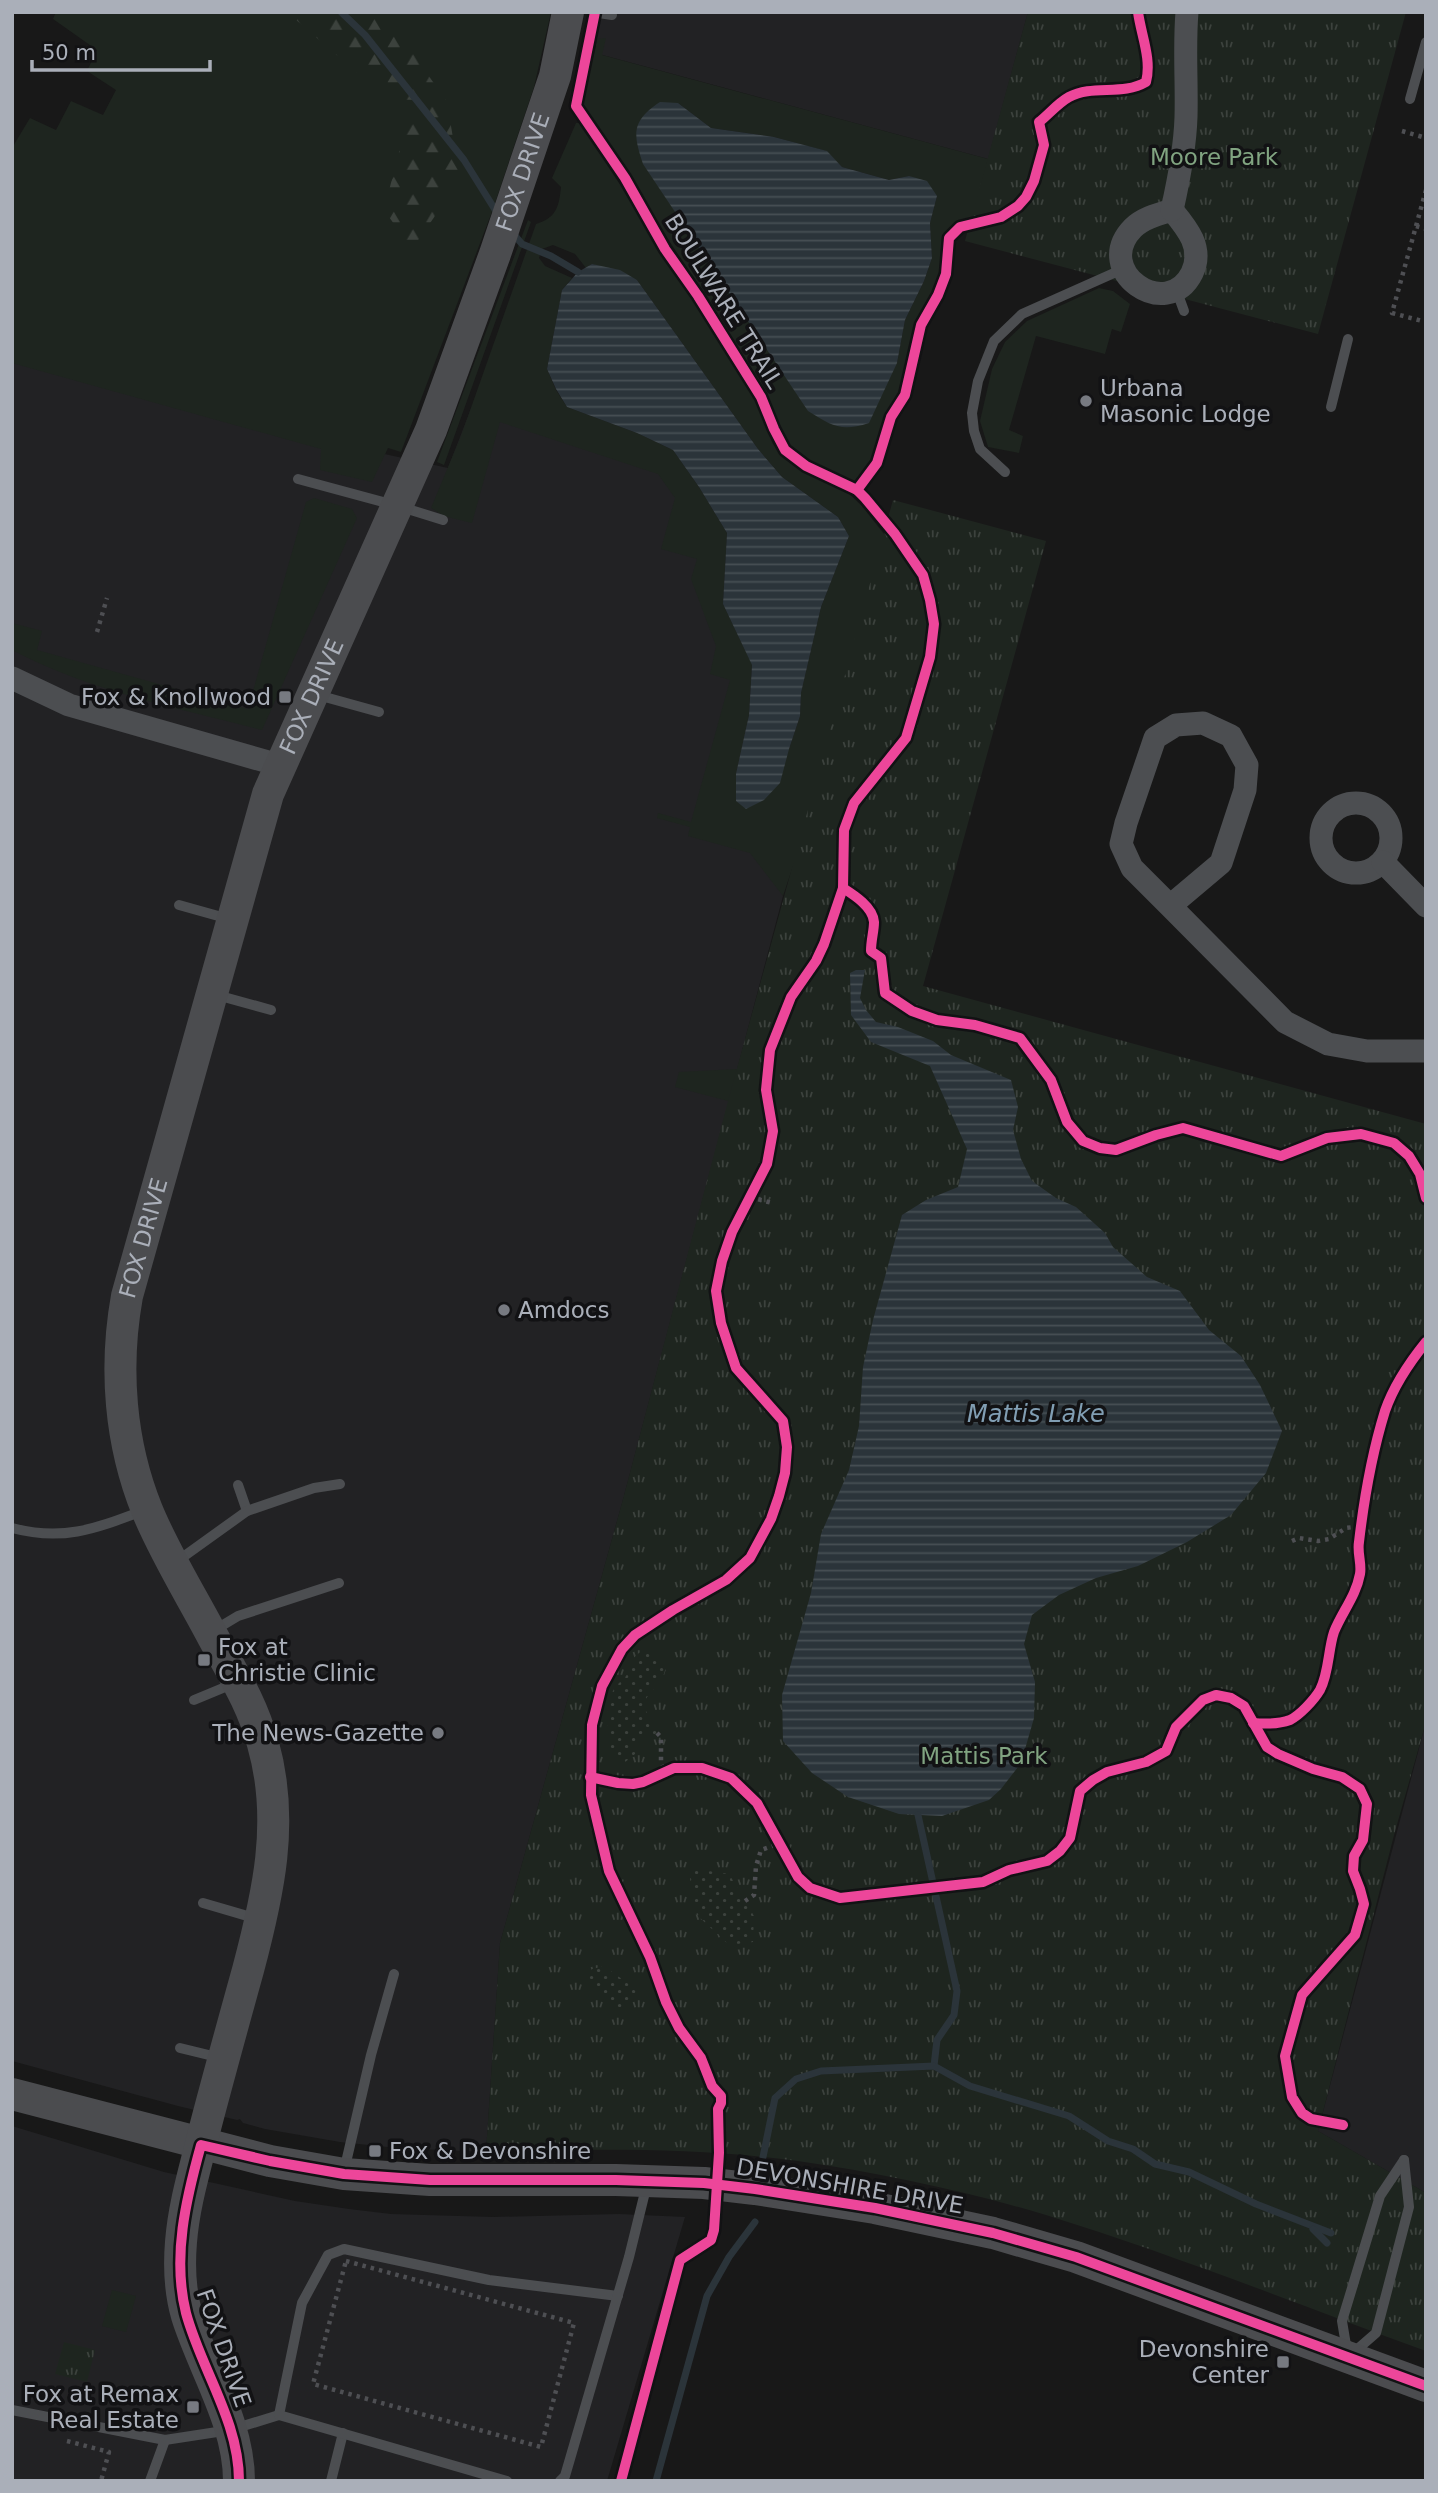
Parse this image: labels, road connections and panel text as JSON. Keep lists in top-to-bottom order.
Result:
{
  "streets": {
    "street": ["FOX DRIVE", "DEVONSHIRE DRIVE"],
    "cycle path": ["BOULWARE TRAIL"]
  },
  "crossings": [
    ["FOX DRIVE", "DEVONSHIRE DRIVE"]
  ],
  "water": ["Mattis Lake"],
  "parks": ["Moore Park", "Mattis Park"],
  "places": {
    "other": ["Urbana Masonic Lodge", "Amdocs", "The News-Gazette"],
    "transit": [
      "Fox & Knollwood",
      "Fox at Christie Clinic",
      "Fox & Devonshire",
      "Devonshire Center",
      "Fox at Remax Real Estate"
    ]
  },
  "scale_bar": "50 m"
}
